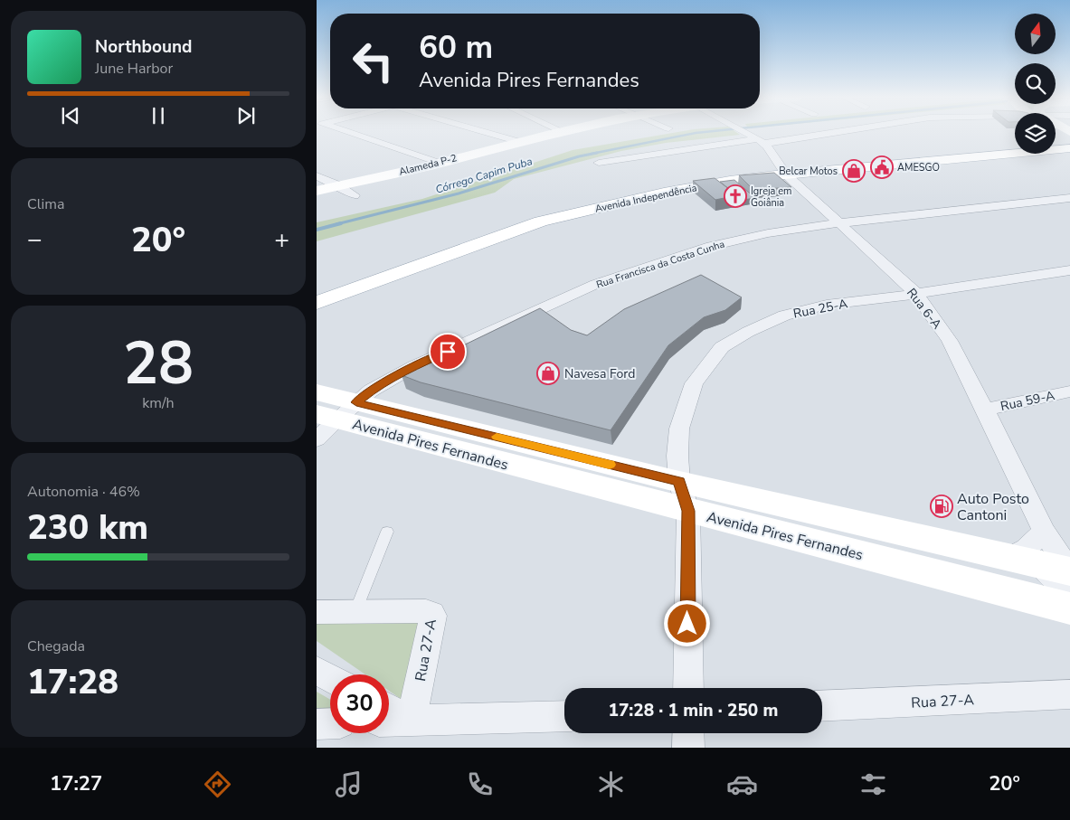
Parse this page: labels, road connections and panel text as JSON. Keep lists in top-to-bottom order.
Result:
{
  "streets": {
    "main road": ["Alameda P-2", "Avenida Independência", "Avenida Pires Fernandes"],
    "street": [
      "Rua Francisca da Costa Cunha",
      "Rua 25-A",
      "Rua 6-A",
      "Rua 59-A",
      "Rua 27-A"
    ]
  },
  "crossings": [
    ["Avenida Independência", "Rua 6-A"],
    ["Rua Francisca da Costa Cunha", "Rua 6-A"],
    ["Rua Francisca da Costa Cunha", "Avenida Pires Fernandes"],
    ["Rua 25-A", "Rua 6-A"],
    ["Rua 25-A", "Avenida Pires Fernandes"],
    ["Rua 6-A", "Rua 59-A"]
  ],
  "water": ["Córrego Capim Puba"],
  "places": {
    "public building": ["AMESGO"],
    "shop": ["Belcar Motos", "Navesa Ford"],
    "church": ["Igreja em Goiânia"],
    "fuel station": ["Auto Posto Cantoni"]
  },
  "north": "top",
  "page": {
    "turn": ["60 m", "Avenida Pires Fernandes"],
    "song": ["Northbound", "June Harbor"],
    "tile": [
      "Clima",
      ["28", "km/h"],
      ["Autonomia · 46%", "230 km"],
      ["Chegada", "17:28"]
    ],
    "heat": ["−", "20°", "+"],
    "limit": "30",
    "trip": "17:28 · 1 min · 250 m",
    "tabs": ["17:27", "20°"]
  }
}
